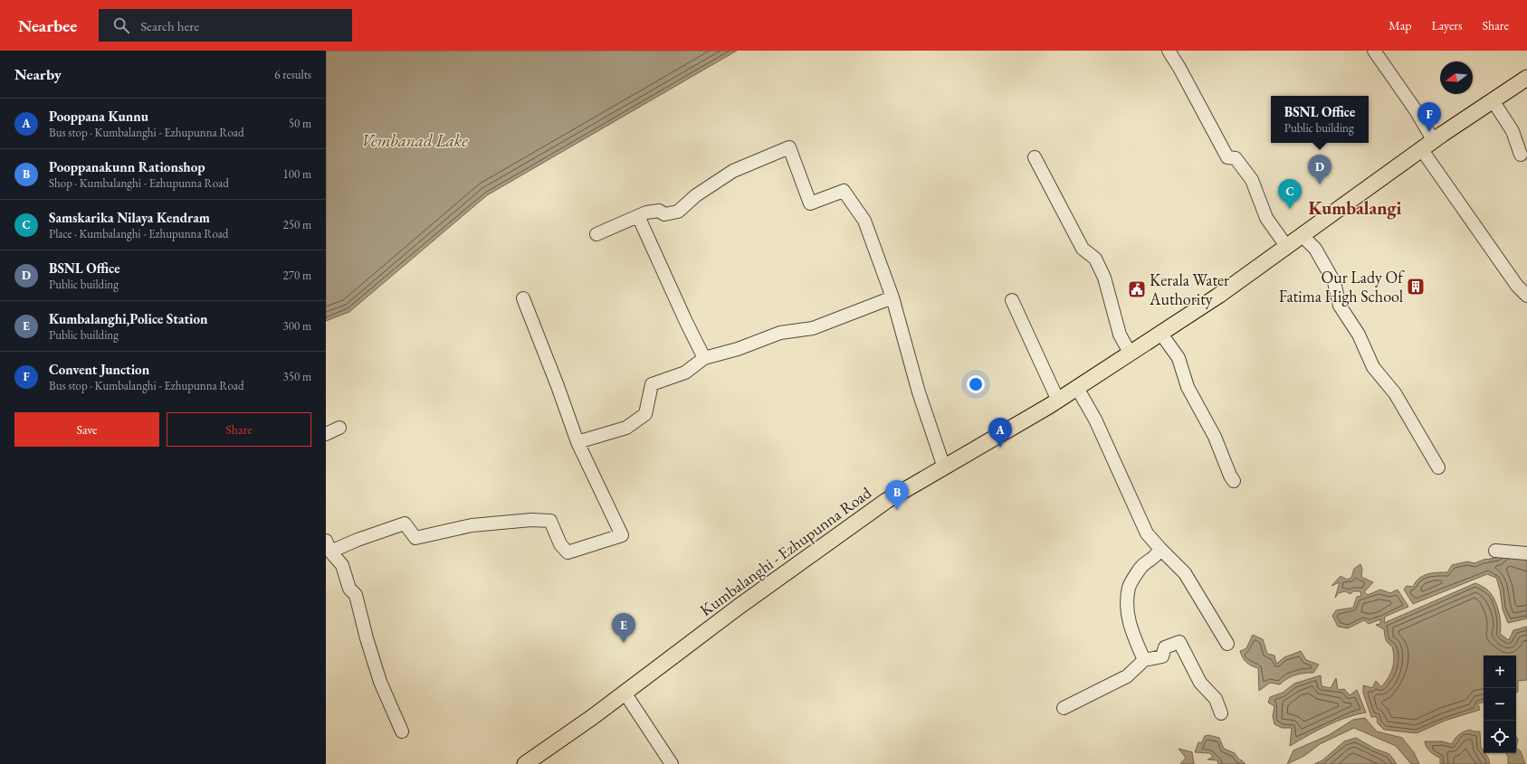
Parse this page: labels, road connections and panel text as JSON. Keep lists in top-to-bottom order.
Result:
{
  "streets": {
    "main road": ["Kumbalanghi - Ezhupunna Road"]
  },
  "districts": ["Kumbalangi"],
  "water": ["Vembanad Lake"],
  "places": {
    "building": ["Our Lady Of Fatima High School"],
    "public building": ["Kerala Water Authority"]
  },
  "north": "left",
  "page": {
    "header": "Nearbee",
    "search": "Search here",
    "nav": ["Map", "Layers", "Share"],
    "heading": ["Nearby", "6 results"],
    "popup": ["BSNL Office", "Public building"],
    "list": [
      {
        "mark": "A",
        "name": "Pooppana Kunnu",
        "note": "Bus stop · Kumbalanghi - Ezhupunna Road",
        "value": "50 m"
      },
      {
        "mark": "B",
        "name": "Pooppanakunn Rationshop",
        "note": "Shop · Kumbalanghi - Ezhupunna Road",
        "value": "100 m"
      },
      {
        "mark": "C",
        "name": "Samskarika Nilaya Kendram",
        "note": "Place · Kumbalanghi - Ezhupunna Road",
        "value": "250 m"
      },
      {
        "mark": "D",
        "name": "BSNL Office",
        "note": "Public building",
        "value": "270 m"
      },
      {
        "mark": "E",
        "name": "Kumbalanghi,Police Station",
        "note": "Public building",
        "value": "300 m"
      },
      {
        "mark": "F",
        "name": "Convent Junction",
        "note": "Bus stop · Kumbalanghi - Ezhupunna Road",
        "value": "350 m"
      }
    ],
    "pins": [
      "F",
      "D",
      "C",
      "A",
      "B",
      "E"
    ],
    "buttons": ["Save", "Share"],
    "map_buttons": ["+", "−"]
  }
}
